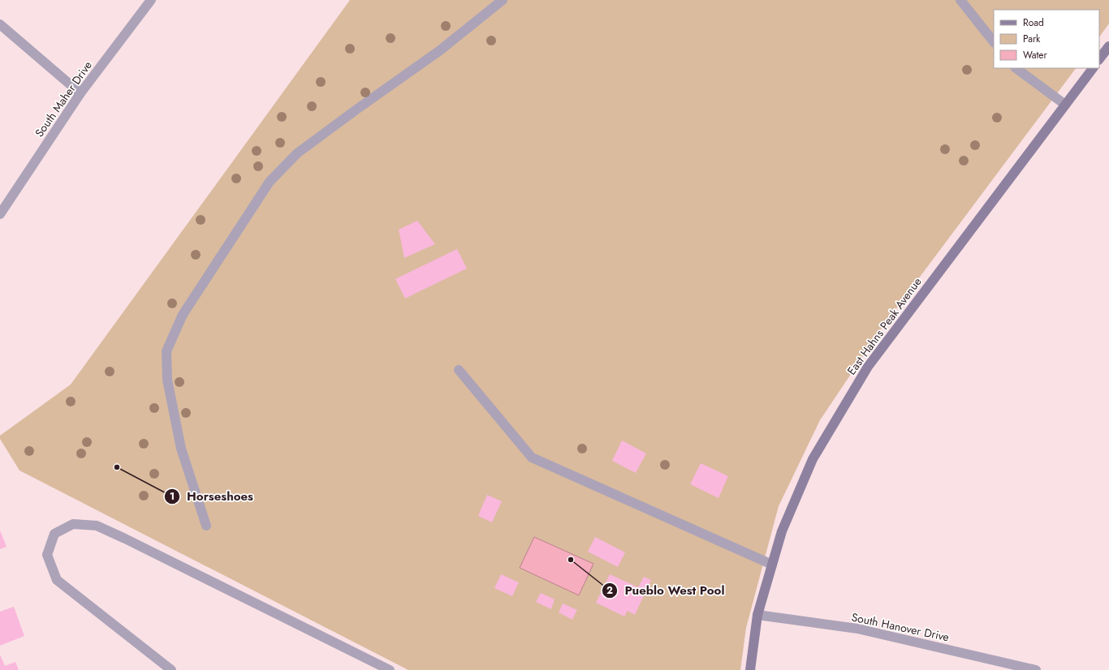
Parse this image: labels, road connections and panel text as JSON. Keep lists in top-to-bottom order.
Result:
{
  "streets": {
    "street": ["South Maher Drive", "East Hahns Peak Avenue", "South Hanover Drive"]
  },
  "crossings": [
    ["East Hahns Peak Avenue", "South Hanover Drive"]
  ],
  "places": ["Horseshoes", "Pueblo West Pool"],
  "legend": ["Road", "Park", "Water"]
}
